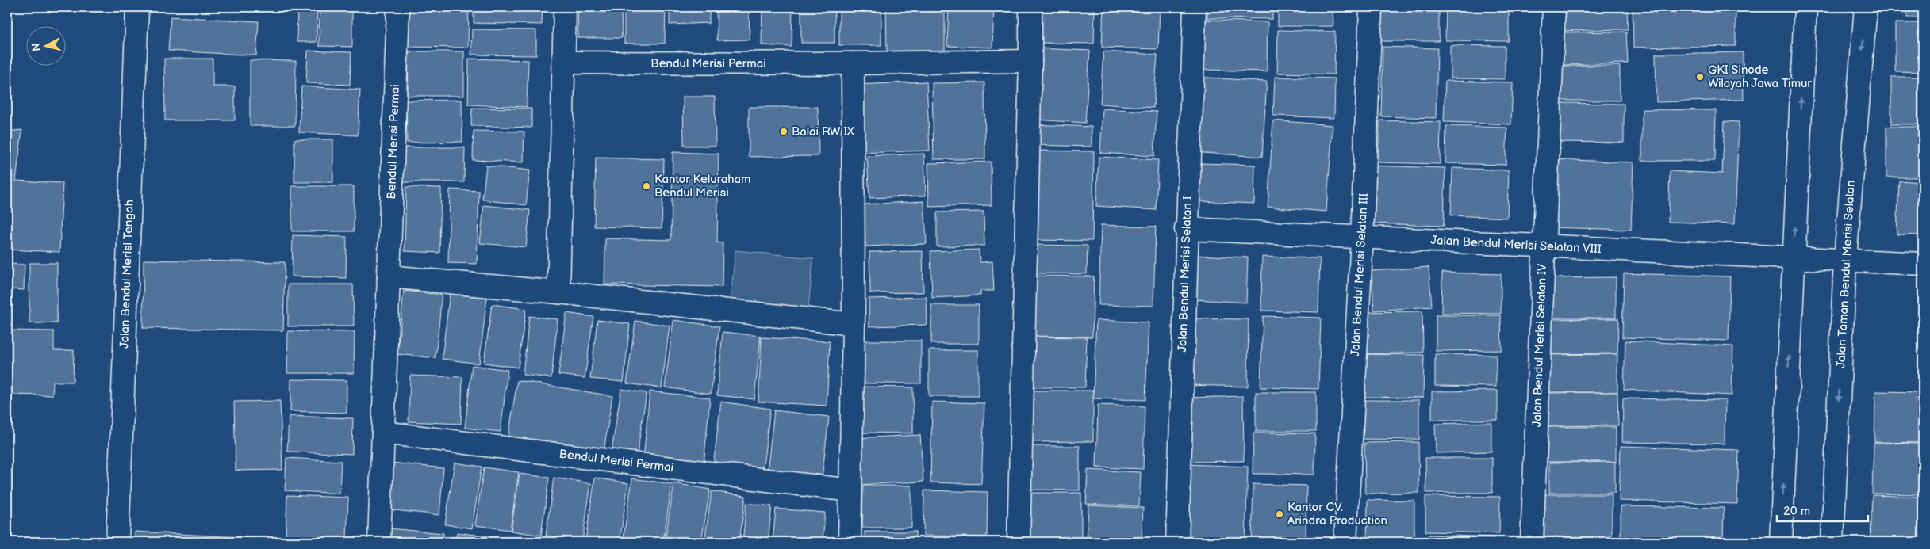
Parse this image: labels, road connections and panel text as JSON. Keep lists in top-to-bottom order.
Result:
{
  "streets": {
    "street": [
      "Bendul Merisi Permai",
      "Jalan Bendul Merisi Selatan VIII",
      "Jalan Bendul Merisi Tengah",
      "Jalan Bendul Merisi Selatan I",
      "Jalan Taman Bendul Merisi Selatan",
      "Jalan Bendul Merisi Selatan III",
      "Jalan Bendul Merisi Selatan IV"
    ]
  },
  "crossings": [
    ["Jalan Bendul Merisi Selatan VIII", "Jalan Bendul Merisi Selatan I"],
    ["Jalan Bendul Merisi Selatan VIII", "Jalan Taman Bendul Merisi Selatan"],
    ["Jalan Bendul Merisi Selatan VIII", "Jalan Bendul Merisi Selatan III"],
    ["Jalan Bendul Merisi Selatan VIII", "Jalan Bendul Merisi Selatan IV"]
  ],
  "places": [
    "GKI Sinode Wilayah Jawa Timur",
    "Balai RW IX",
    "Kantor Keluraham Bendul Merisi",
    "Kantor CV. Arindra Production"
  ],
  "scale_bar": "20 m",
  "north": "left"
}
